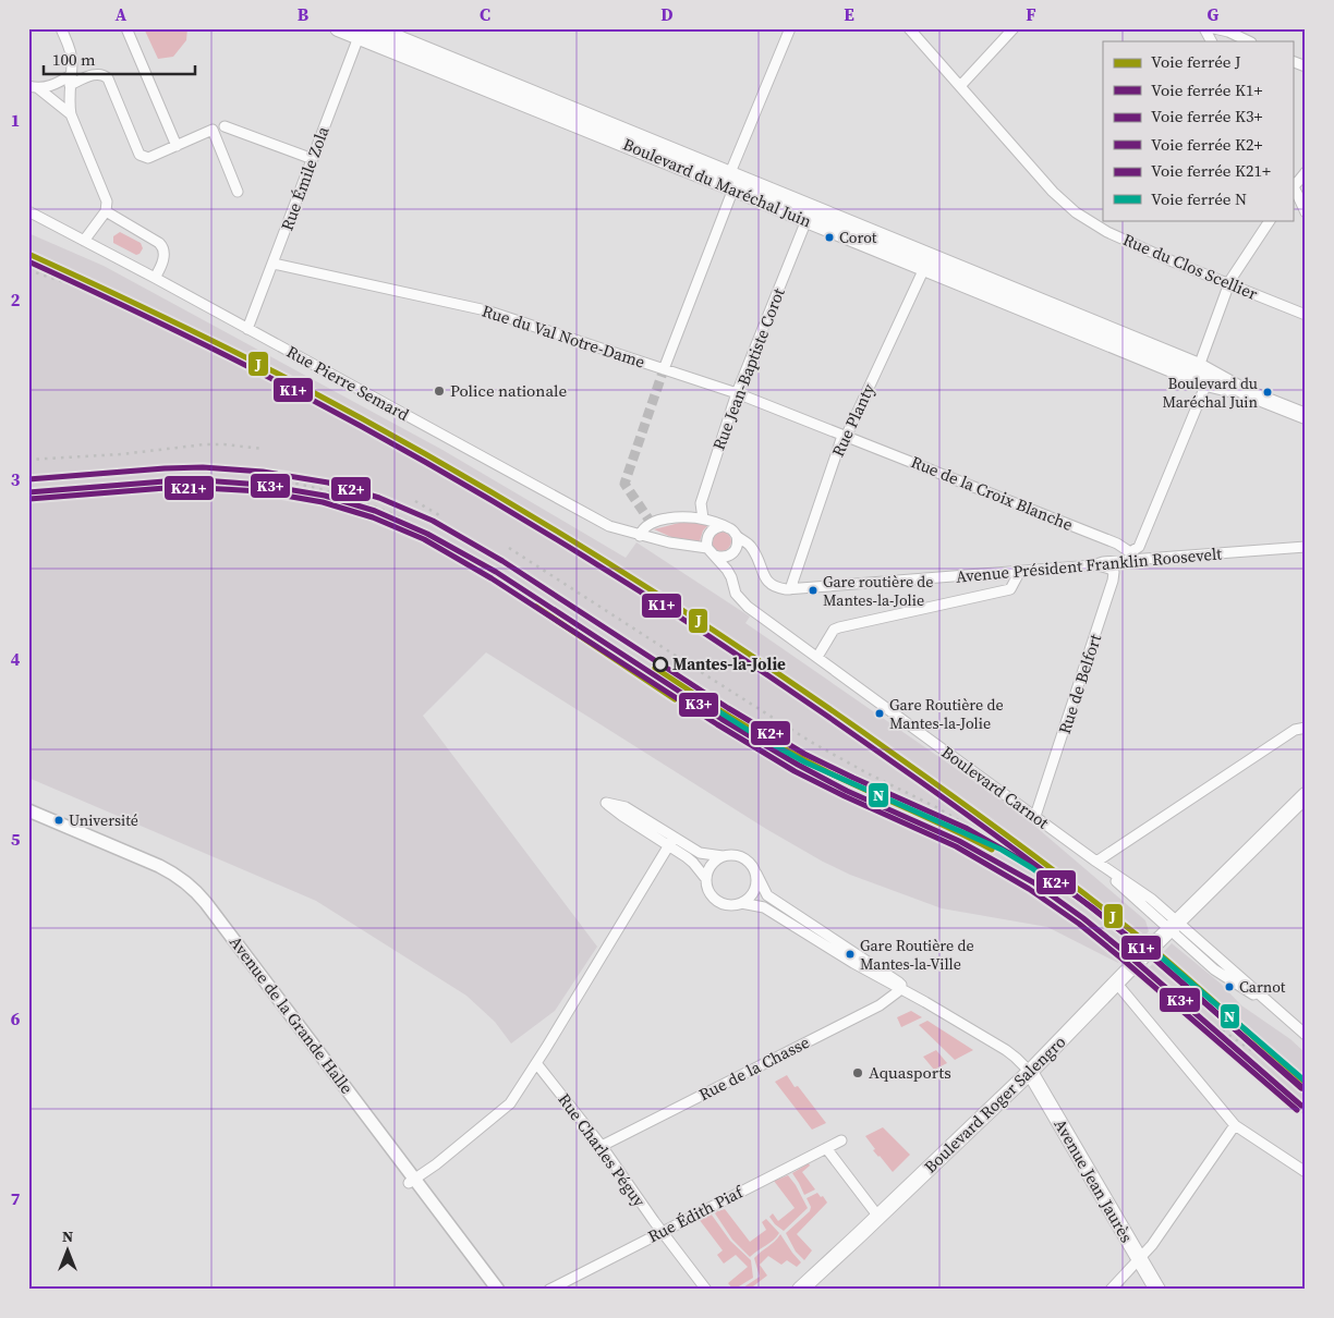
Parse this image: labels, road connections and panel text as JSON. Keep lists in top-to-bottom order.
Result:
{
  "streets": {
    "main road": ["Boulevard du Maréchal Juin", "Boulevard Roger Salengro", "Avenue Jean Jaurès"],
    "street": [
      "Rue Émile Zola",
      "Rue du Clos Scellier",
      "Rue du Val Notre-Dame",
      "Rue Jean-Baptiste Corot",
      "Rue Pierre Semard",
      "Rue Planty",
      "Rue de la Croix Blanche",
      "Avenue Président Franklin Roosevelt",
      "Rue de Belfort",
      "Boulevard Carnot",
      "Avenue de la Grande Halle",
      "Rue de la Chasse",
      "Rue Charles Péguy",
      "Rue Édith Piaf"
    ]
  },
  "crossings": [
    ["Rue Émile Zola", "Boulevard du Maréchal Juin"],
    ["Rue Émile Zola", "Rue du Val Notre-Dame"],
    ["Rue Émile Zola", "Rue Pierre Semard"],
    ["Boulevard du Maréchal Juin", "Rue Jean-Baptiste Corot"],
    ["Boulevard du Maréchal Juin", "Rue Planty"],
    ["Rue du Val Notre-Dame", "Rue Jean-Baptiste Corot"],
    ["Rue du Val Notre-Dame", "Rue Planty"],
    ["Rue du Val Notre-Dame", "Rue de la Croix Blanche"],
    ["Rue Pierre Semard", "Avenue Président Franklin Roosevelt"],
    ["Rue Pierre Semard", "Boulevard Carnot"],
    ["Rue Planty", "Rue de la Croix Blanche"],
    ["Rue Planty", "Avenue Président Franklin Roosevelt"],
    ["Rue de la Croix Blanche", "Avenue Président Franklin Roosevelt"],
    ["Avenue Président Franklin Roosevelt", "Rue de Belfort"],
    ["Avenue Président Franklin Roosevelt", "Boulevard Carnot"],
    ["Rue de Belfort", "Boulevard Carnot"],
    ["Boulevard Carnot", "Boulevard Roger Salengro"],
    ["Rue de la Chasse", "Rue Charles Péguy"],
    ["Boulevard Roger Salengro", "Avenue Jean Jaurès"],
    ["Rue Charles Péguy", "Rue Édith Piaf"]
  ],
  "places": [
    "Corot",
    "Police nationale",
    "Boulevard du Maréchal Juin",
    "Gare routière de Mantes-la-Jolie",
    "Mantes-la-Jolie",
    "Gare Routière de Mantes-la-Jolie",
    "Université",
    "Gare Routière de Mantes-la-Ville",
    "Carnot",
    "Aquasports"
  ],
  "lines": [
    "rail line J",
    "rail line K1+",
    "rail line K2+",
    "rail line K3+",
    "rail line K21+",
    "rail line N"
  ],
  "legend": [
    "Voie ferrée J",
    "Voie ferrée K1+",
    "Voie ferrée K3+",
    "Voie ferrée K2+",
    "Voie ferrée K21+",
    "Voie ferrée N"
  ],
  "scale_bar": "100 m",
  "north": "top",
  "grid": {
    "columns": [
      "A",
      "B",
      "C",
      "D",
      "E",
      "F",
      "G"
    ],
    "rows": [
      "1",
      "2",
      "3",
      "4",
      "5",
      "6",
      "7"
    ]
  }
}
